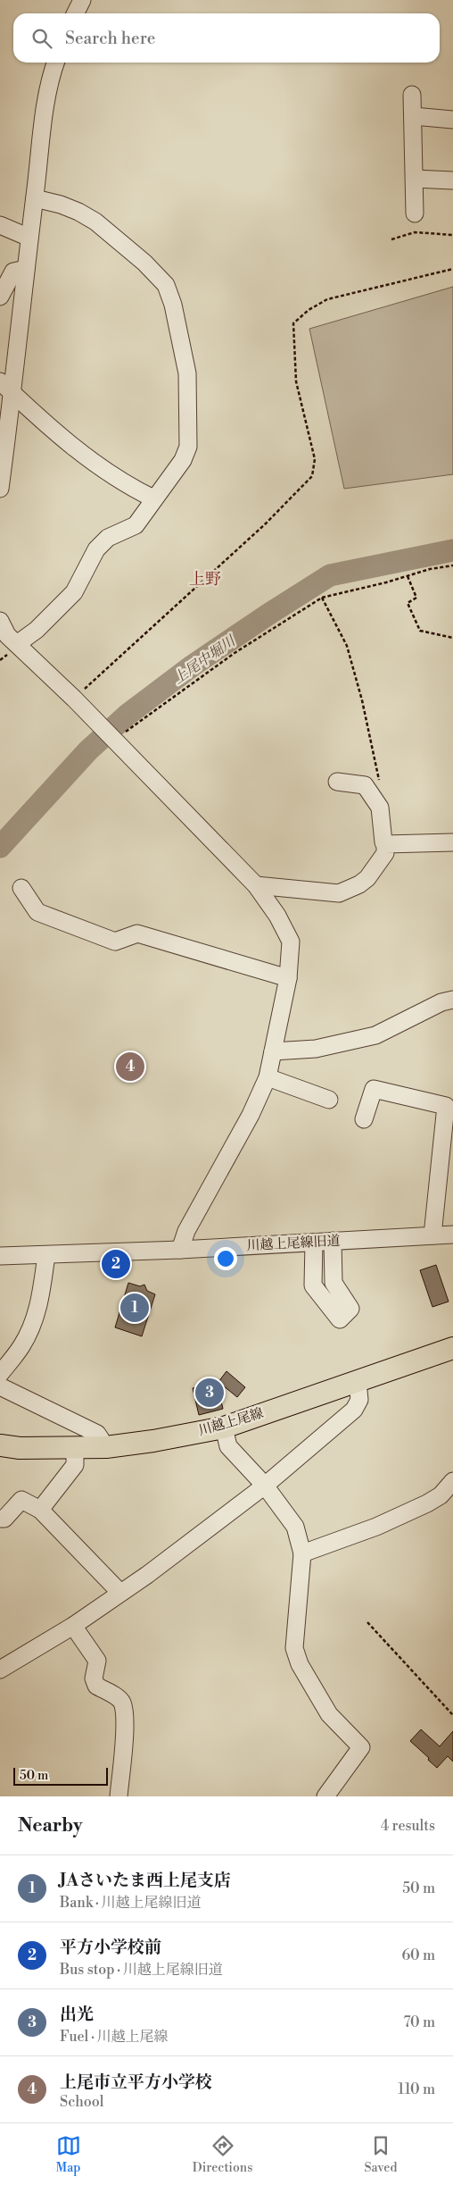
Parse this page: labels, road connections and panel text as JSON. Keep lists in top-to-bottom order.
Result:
{
  "streets": {
    "main road": ["川越上尾線"],
    "street": ["川越上尾線旧道"]
  },
  "districts": ["上野"],
  "water": ["上尾中堀川"],
  "scale_bar": "50 m",
  "page": {
    "search": "Search here",
    "pins": [
      "4",
      "2",
      "1",
      "3"
    ],
    "scale": "50 m",
    "heading": ["Nearby", "4 results"],
    "list": [
      {
        "mark": "1",
        "name": "JAさいたま西上尾支店",
        "note": "Bank · 川越上尾線旧道",
        "value": "50 m"
      },
      {
        "mark": "2",
        "name": "平方小学校前",
        "note": "Bus stop · 川越上尾線旧道",
        "value": "60 m"
      },
      {
        "mark": "3",
        "name": "出光",
        "note": "Fuel · 川越上尾線",
        "value": "70 m"
      },
      {
        "mark": "4",
        "name": "上尾市立平方小学校",
        "note": "School",
        "value": "110 m"
      }
    ],
    "nav": ["Map", "Directions", "Saved"]
  }
}
